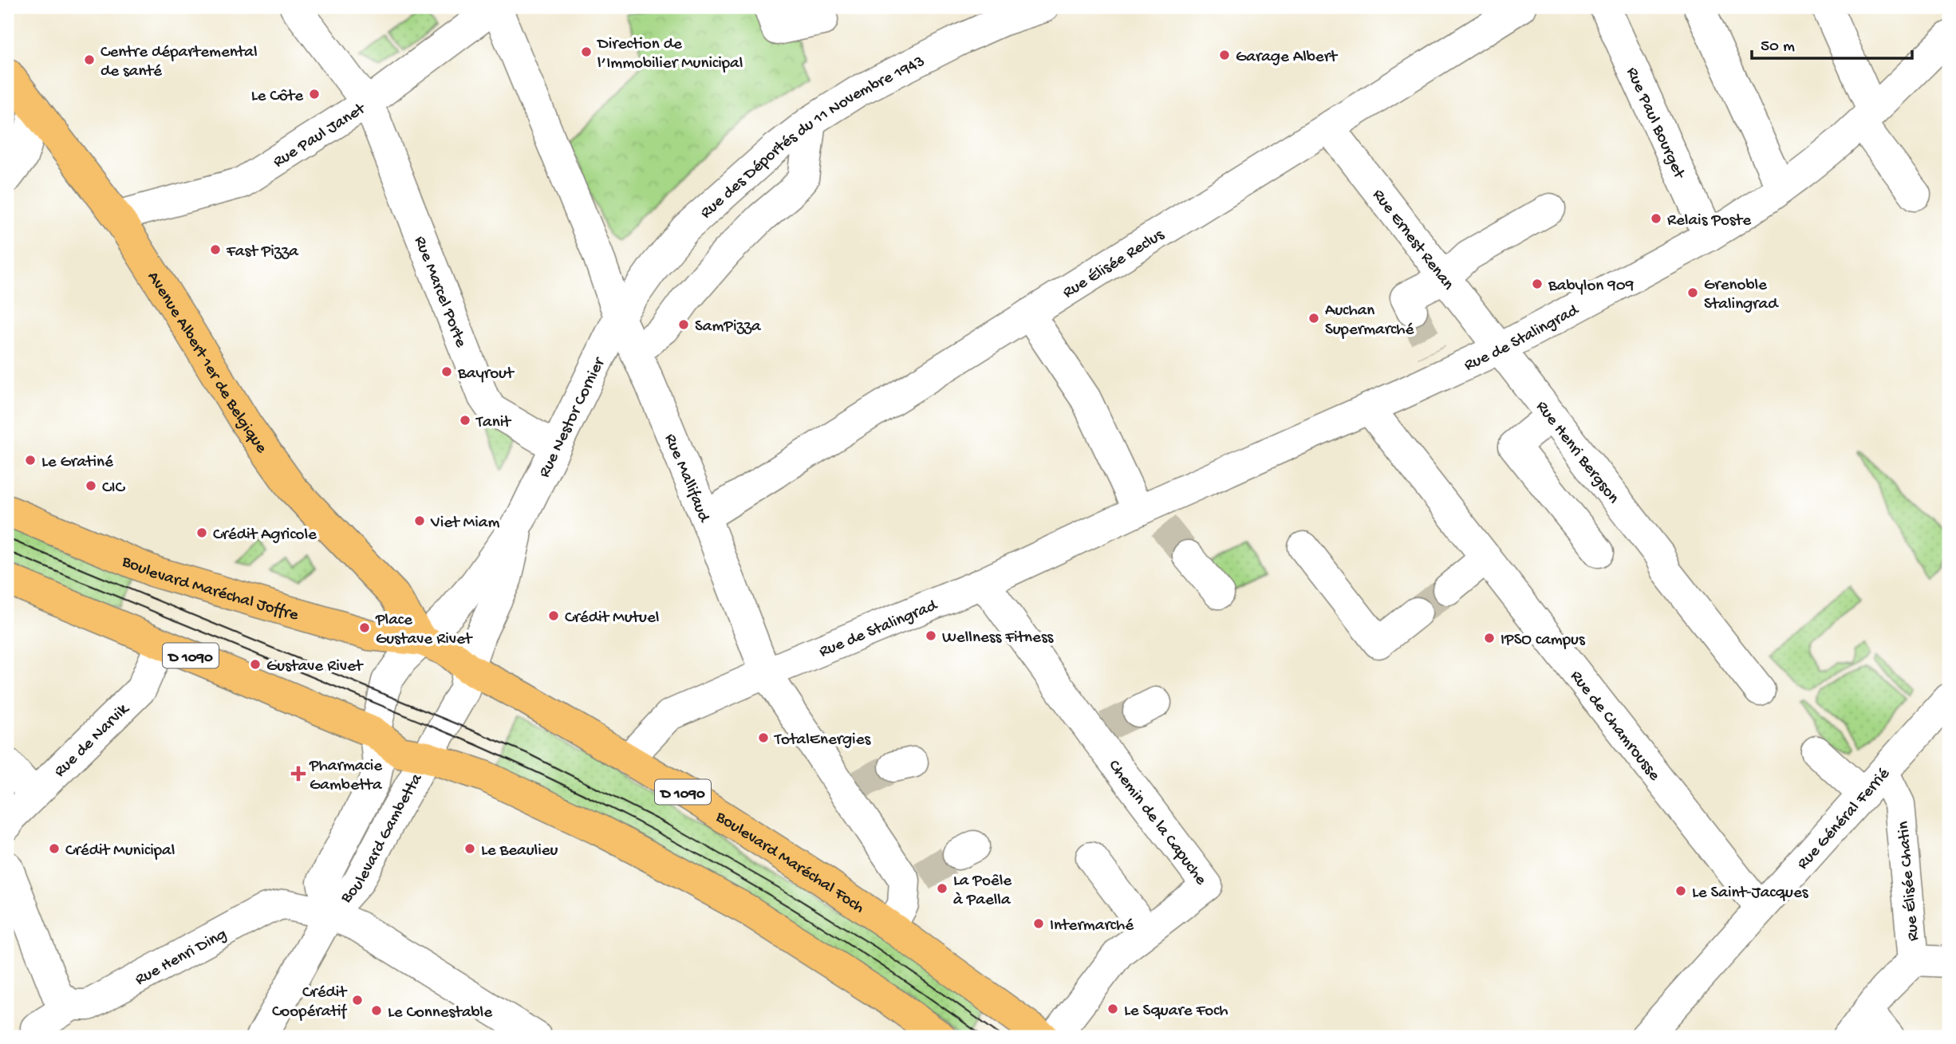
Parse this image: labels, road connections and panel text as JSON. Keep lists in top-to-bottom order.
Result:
{
  "streets": {
    "main road": [
      "Avenue Albert 1er de Belgique",
      "Boulevard Maréchal Joffre",
      "D 1090",
      "Boulevard Maréchal Foch"
    ],
    "street": [
      "Rue Paul Bourget",
      "Rue Paul Janet",
      "Rue des Déportés du 11 Novembre 1943",
      "Rue Ernest Renan",
      "Rue Élisée Reclus",
      "Rue Marcel Porte",
      "Rue de Stalingrad",
      "Rue Nestor Cornier",
      "Rue Henri Bergson",
      "Rue Mallifaud",
      "Rue de Chamrousse",
      "Rue de Narvik",
      "Rue Général Ferrié",
      "Chemin de la Capuche",
      "Boulevard Gambetta",
      "Rue Élisée Chatin",
      "Rue Henri Ding"
    ]
  },
  "crossings": [
    ["Rue Paul Bourget", "Rue de Stalingrad"],
    ["Rue Paul Janet", "Rue Marcel Porte"],
    ["Rue Paul Janet", "Avenue Albert 1er de Belgique"],
    ["Rue Paul Janet", "Rue Mallifaud"],
    ["Rue des Déportés du 11 Novembre 1943", "Rue Nestor Cornier"],
    ["Rue des Déportés du 11 Novembre 1943", "Rue Mallifaud"],
    ["Rue Ernest Renan", "Rue Élisée Reclus"],
    ["Rue Ernest Renan", "Rue de Stalingrad"],
    ["Rue Ernest Renan", "Rue Henri Bergson"],
    ["Rue Élisée Reclus", "Rue Mallifaud"],
    ["Rue Marcel Porte", "Rue Nestor Cornier"],
    ["Rue de Stalingrad", "Rue Henri Bergson"],
    ["Rue de Stalingrad", "Rue Mallifaud"],
    ["Rue de Stalingrad", "Rue de Chamrousse"],
    ["Rue de Stalingrad", "Chemin de la Capuche"],
    ["Rue de Stalingrad", "Boulevard Maréchal Foch"],
    ["Avenue Albert 1er de Belgique", "Rue Nestor Cornier"],
    ["Avenue Albert 1er de Belgique", "Boulevard Maréchal Joffre"],
    ["Avenue Albert 1er de Belgique", "D 1090"],
    ["Rue Nestor Cornier", "Rue Mallifaud"],
    ["Rue Nestor Cornier", "Boulevard Maréchal Joffre"],
    ["Rue Nestor Cornier", "D 1090"],
    ["Rue Nestor Cornier", "Boulevard Maréchal Foch"],
    ["Rue Mallifaud", "Boulevard Maréchal Foch"],
    ["Boulevard Maréchal Joffre", "D 1090"],
    ["D 1090", "Rue de Narvik"],
    ["D 1090", "Boulevard Gambetta"],
    ["D 1090", "Boulevard Maréchal Foch"],
    ["Rue de Chamrousse", "Rue Général Ferrié"],
    ["Rue Général Ferrié", "Rue Élisée Chatin"],
    ["Boulevard Gambetta", "Rue Henri Ding"]
  ],
  "places": {
    "other": [
      "Direction de l’Immobilier Municipal",
      "Garage Albert",
      "Centre départemental de santé",
      "Le Côte",
      "Relais Poste",
      "Fast Pizza",
      "Babylon 909",
      "Grenoble Stalingrad",
      "Auchan Supermarché",
      "SamPizza",
      "Bayrout",
      "Tanit",
      "Le Gratiné",
      "CIC",
      "Viet Miam",
      "Crédit Agricole",
      "Crédit Mutuel",
      "Place Gustave Rivet",
      "Wellness Fitness",
      "IPSO campus",
      "Gustave Rivet",
      "TotalEnergies",
      "Crédit Municipal",
      "Le Beaulieu",
      "La Poêle à Paella",
      "Le Saint-Jacques",
      "Intermarché",
      "Crédit Coopératif",
      "Le Square Foch",
      "Le Connestable"
    ],
    "health": ["Pharmacie Gambetta"]
  },
  "scale_bar": "50 m"
}
